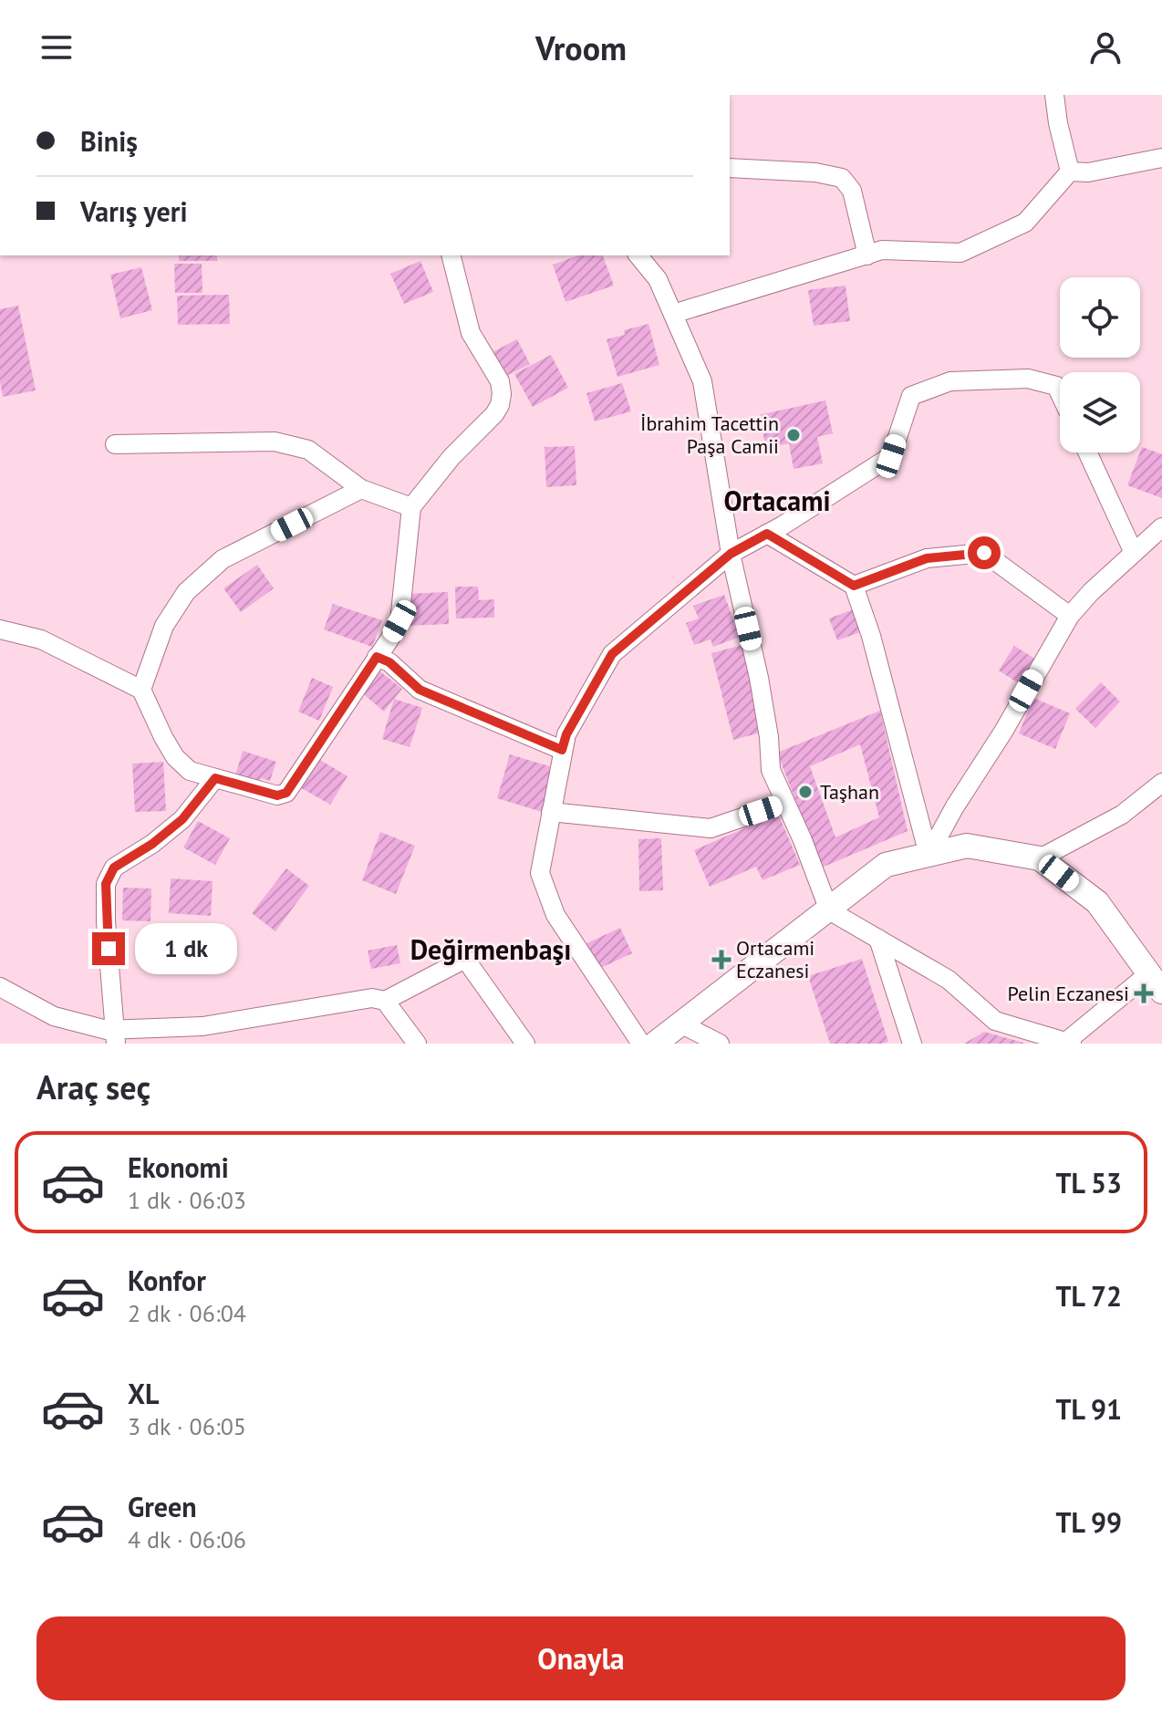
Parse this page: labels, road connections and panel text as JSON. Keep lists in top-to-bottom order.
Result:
{
  "districts": ["Ortacami", "Değirmenbaşı"],
  "places": {
    "other": ["İbrahim Tacettin Paşa Camii", "Taşhan"],
    "health": ["Ortacami Eczanesi", "Pelin Eczanesi"]
  },
  "page": {
    "header": "Vroom",
    "banner": ["Biniş", "Varış yeri"],
    "bubble": "1 dk",
    "heading": "Araç seç",
    "list": [
      {
        "name": "Ekonomi",
        "note": "1 dk · 06:03",
        "value": "TL 53"
      },
      {
        "name": "Konfor",
        "note": "2 dk · 06:04",
        "value": "TL 72"
      },
      {
        "name": "XL",
        "note": "3 dk · 06:05",
        "value": "TL 91"
      },
      {
        "name": "Green",
        "note": "4 dk · 06:06",
        "value": "TL 99"
      }
    ],
    "buttons": "Onayla"
  }
}
